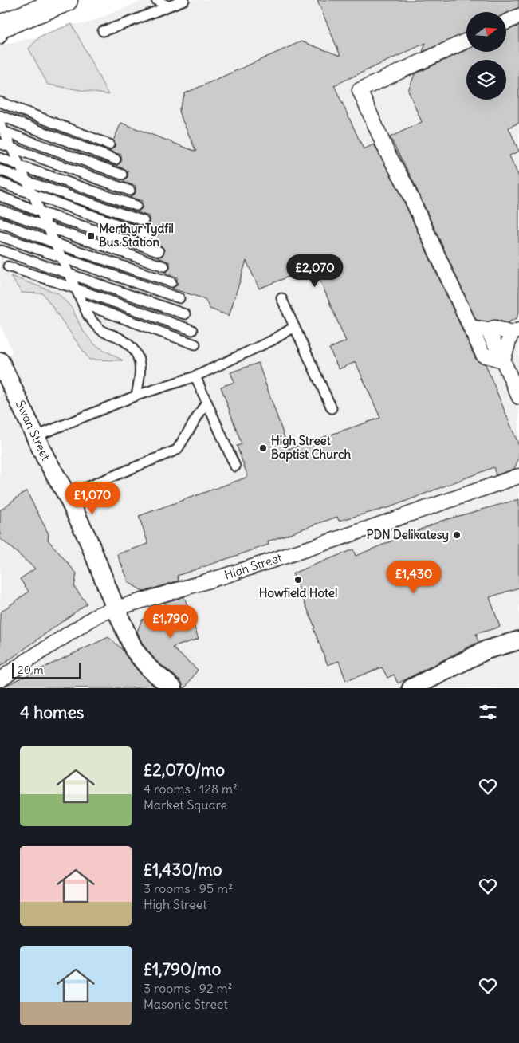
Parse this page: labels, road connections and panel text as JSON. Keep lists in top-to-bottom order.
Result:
{
  "streets": {
    "street": ["Swan Street", "High Street"]
  },
  "crossings": [
    ["Swan Street", "High Street"]
  ],
  "places": {
    "transit": ["Merthyr Tydfil Bus Station"],
    "other": ["High Street Baptist Church", "PDN Delikatesy", "Howfield Hotel"]
  },
  "scale_bar": "20 m",
  "north": "right",
  "page": {
    "price": [
      "£2,070",
      "£1,070",
      "£1,430",
      "£1,790"
    ],
    "scale": "20 m",
    "heading": "4 homes",
    "list": [
      {
        "name": "£2,070/mo",
        "note": "4 rooms · 128 m² · Market Square"
      },
      {
        "name": "£1,430/mo",
        "note": "3 rooms · 95 m² · High Street"
      },
      {
        "name": "£1,790/mo",
        "note": "3 rooms · 92 m² · Masonic Street"
      }
    ]
  }
}
